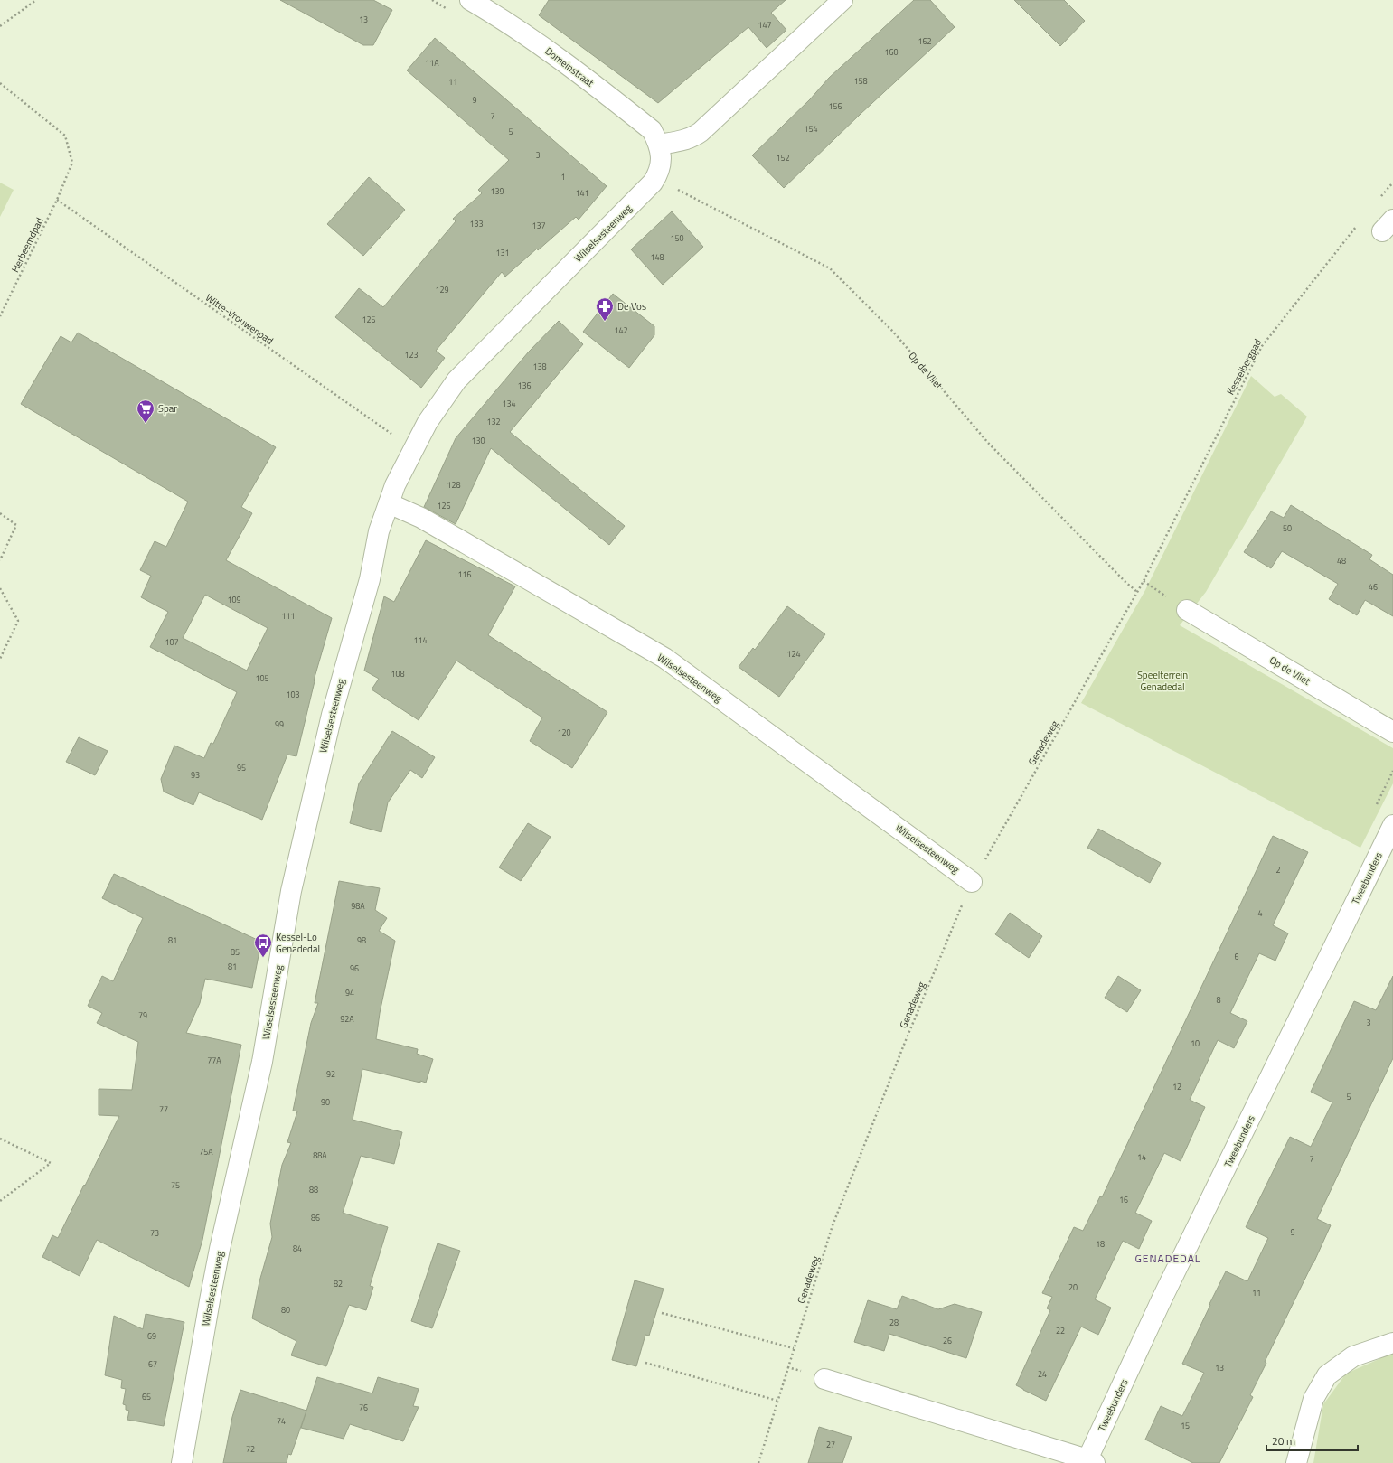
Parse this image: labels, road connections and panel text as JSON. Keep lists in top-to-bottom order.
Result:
{
  "streets": {
    "street": [
      "Domeinstraat",
      "Wilselsesteenweg",
      "Op de Vliet",
      "Tweebunders"
    ],
    "path": [
      "Herbeemdpad",
      "Witte-Vrouwenpad",
      "Kesselbergpad",
      "Genadeweg"
    ]
  },
  "crossings": [
    ["Domeinstraat", "Wilselsesteenweg"],
    ["Wilselsesteenweg", "Witte-Vrouwenpad"],
    ["Wilselsesteenweg", "Genadeweg"],
    ["Herbeemdpad", "Witte-Vrouwenpad"],
    ["Kesselbergpad", "Genadeweg"],
    ["Op de Vliet", "Genadeweg"]
  ],
  "districts": ["GENADEDAL"],
  "parks": ["Speelterrein Genadedal"],
  "places": {
    "pharmacy": ["De Vos"],
    "supermarket": ["Spar"],
    "bus stop": ["Kessel-Lo Genadedal"]
  },
  "house_numbers": [
    "13",
    "147",
    "162",
    "160",
    "11A",
    "158",
    "11",
    "9",
    "156",
    "7",
    "154",
    "5",
    "3",
    "152",
    "1",
    "139",
    "141",
    "133",
    "137",
    "150",
    "131",
    "148",
    "129",
    "125",
    "142",
    "123",
    "138",
    "136",
    "134",
    "132",
    "130",
    "128",
    "126",
    "50",
    "48",
    "116",
    "46",
    "109",
    "111",
    "114",
    "107",
    "124",
    "108",
    "105",
    "103",
    "99",
    "120",
    "95",
    "93",
    "2",
    "98A",
    "4",
    "81",
    "98",
    "85",
    "6",
    "81",
    "96",
    "94",
    "8",
    "79",
    "92A",
    "3",
    "10",
    "77A",
    "92",
    "12",
    "5",
    "90",
    "77",
    "75A",
    "88A",
    "14",
    "7",
    "75",
    "88",
    "16",
    "86",
    "9",
    "73",
    "18",
    "84",
    "82",
    "20",
    "11",
    "80",
    "28",
    "22",
    "69",
    "26",
    "67",
    "13",
    "24",
    "65",
    "76",
    "74",
    "15",
    "27",
    "72"
  ],
  "scale_bar": "20 m"
}
